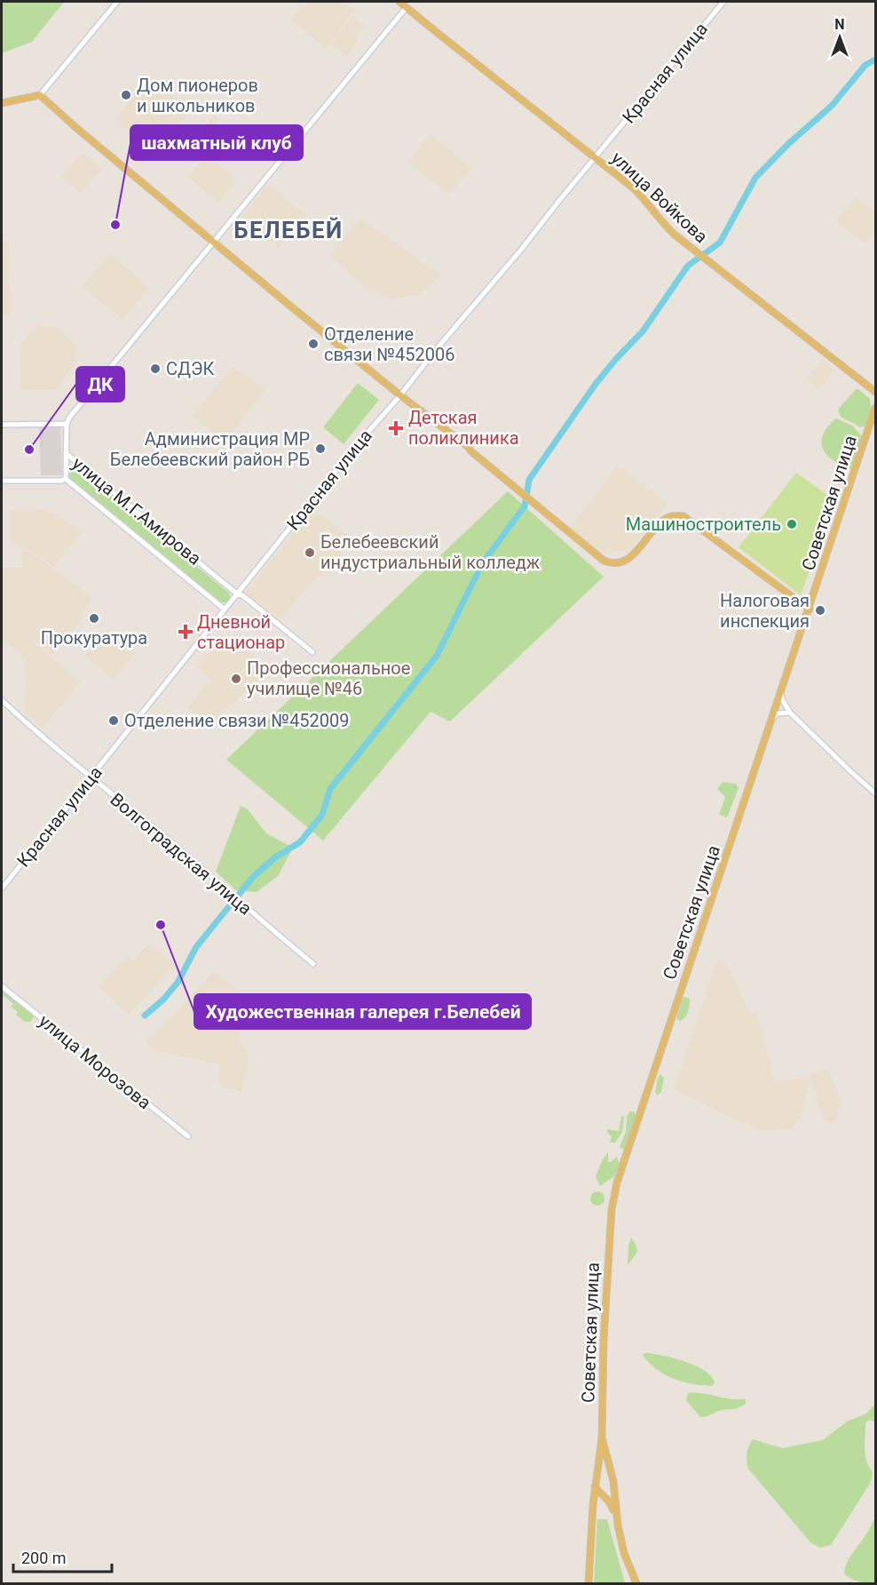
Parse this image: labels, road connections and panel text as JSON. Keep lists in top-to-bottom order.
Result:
{
  "streets": {
    "main road": ["улица Войкова", "Советская улица"],
    "street": [
      "Красная улица",
      "улица М.Г.Амирова",
      "Волгоградская улица",
      "улица Морозова"
    ]
  },
  "crossings": [
    ["Красная улица", "улица Войкова"],
    ["Красная улица", "улица М.Г.Амирова"],
    ["Красная улица", "Волгоградская улица"]
  ],
  "districts": ["БЕЛЕБЕЙ"],
  "places": {
    "other": [
      "Дом пионеров и школьников",
      "шахматный клуб",
      "Отделение связи №452006",
      "СДЭК",
      "Администрация МР Белебеевский район РБ",
      "ДК",
      "Машиностроитель",
      "Белебеевский индустриальный колледж",
      "Налоговая инспекция",
      "Прокуратура",
      "Профессиональное училище №46",
      "Отделение связи №452009",
      "Художественная галерея г.Белебей"
    ],
    "health": ["Детская поликлиника", "Дневной стационар"]
  },
  "scale_bar": "200 m",
  "north": "top"
}
